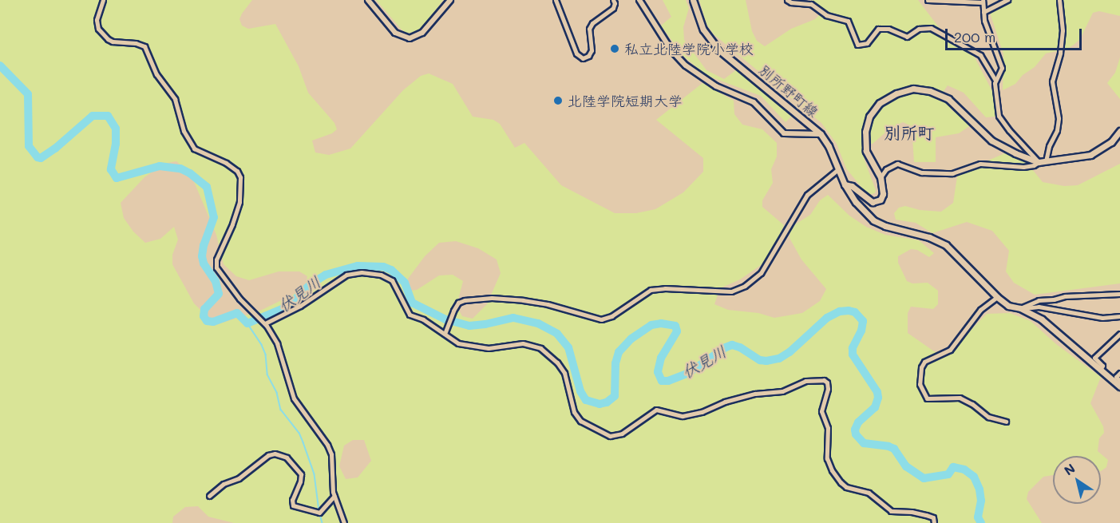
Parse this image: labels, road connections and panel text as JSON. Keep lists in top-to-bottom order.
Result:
{
  "streets": {
    "main road": ["別所野町線"]
  },
  "districts": ["別所町"],
  "water": ["伏見川"],
  "places": ["私立北陸学院小学校", "北陸学院短期大学"],
  "scale_bar": "200 m",
  "north": "top left"
}
